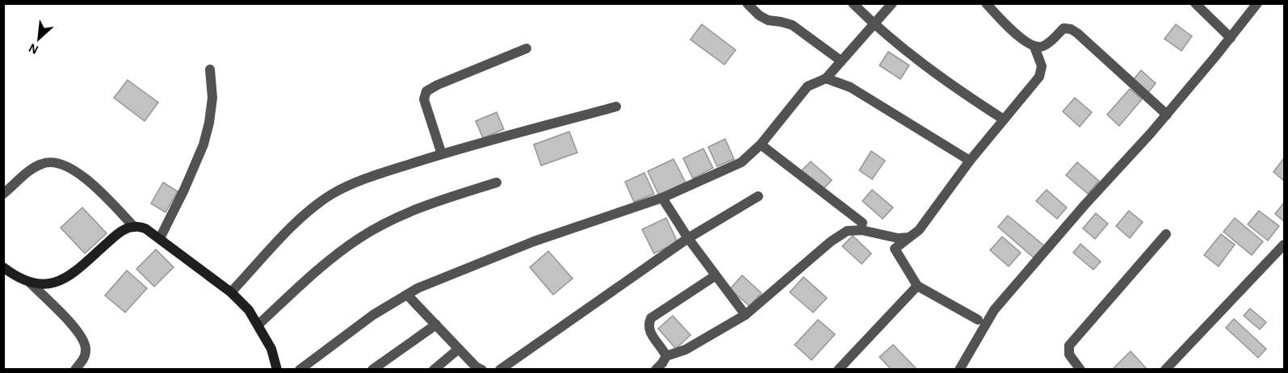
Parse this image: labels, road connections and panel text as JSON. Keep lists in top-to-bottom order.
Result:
{
  "north": "bottom left"
}
